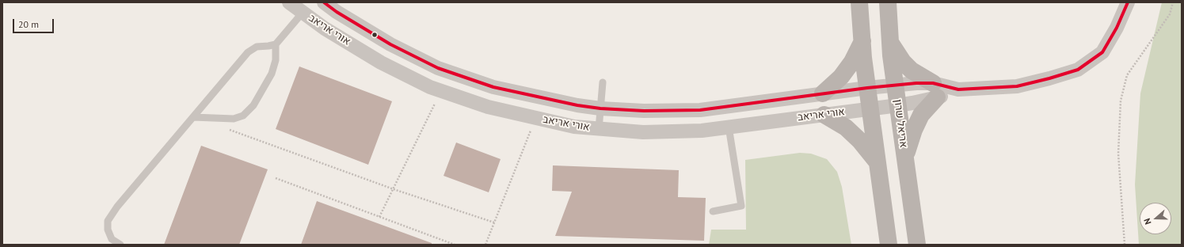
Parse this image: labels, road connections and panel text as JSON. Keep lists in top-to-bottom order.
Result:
{
  "streets": {
    "main road": ["אריאל שרון"],
    "street": ["אורי אריאב"]
  },
  "crossings": [
    ["אורי אריאב", "אריאל שרון"]
  ],
  "scale_bar": "20 m",
  "north": "left"
}
